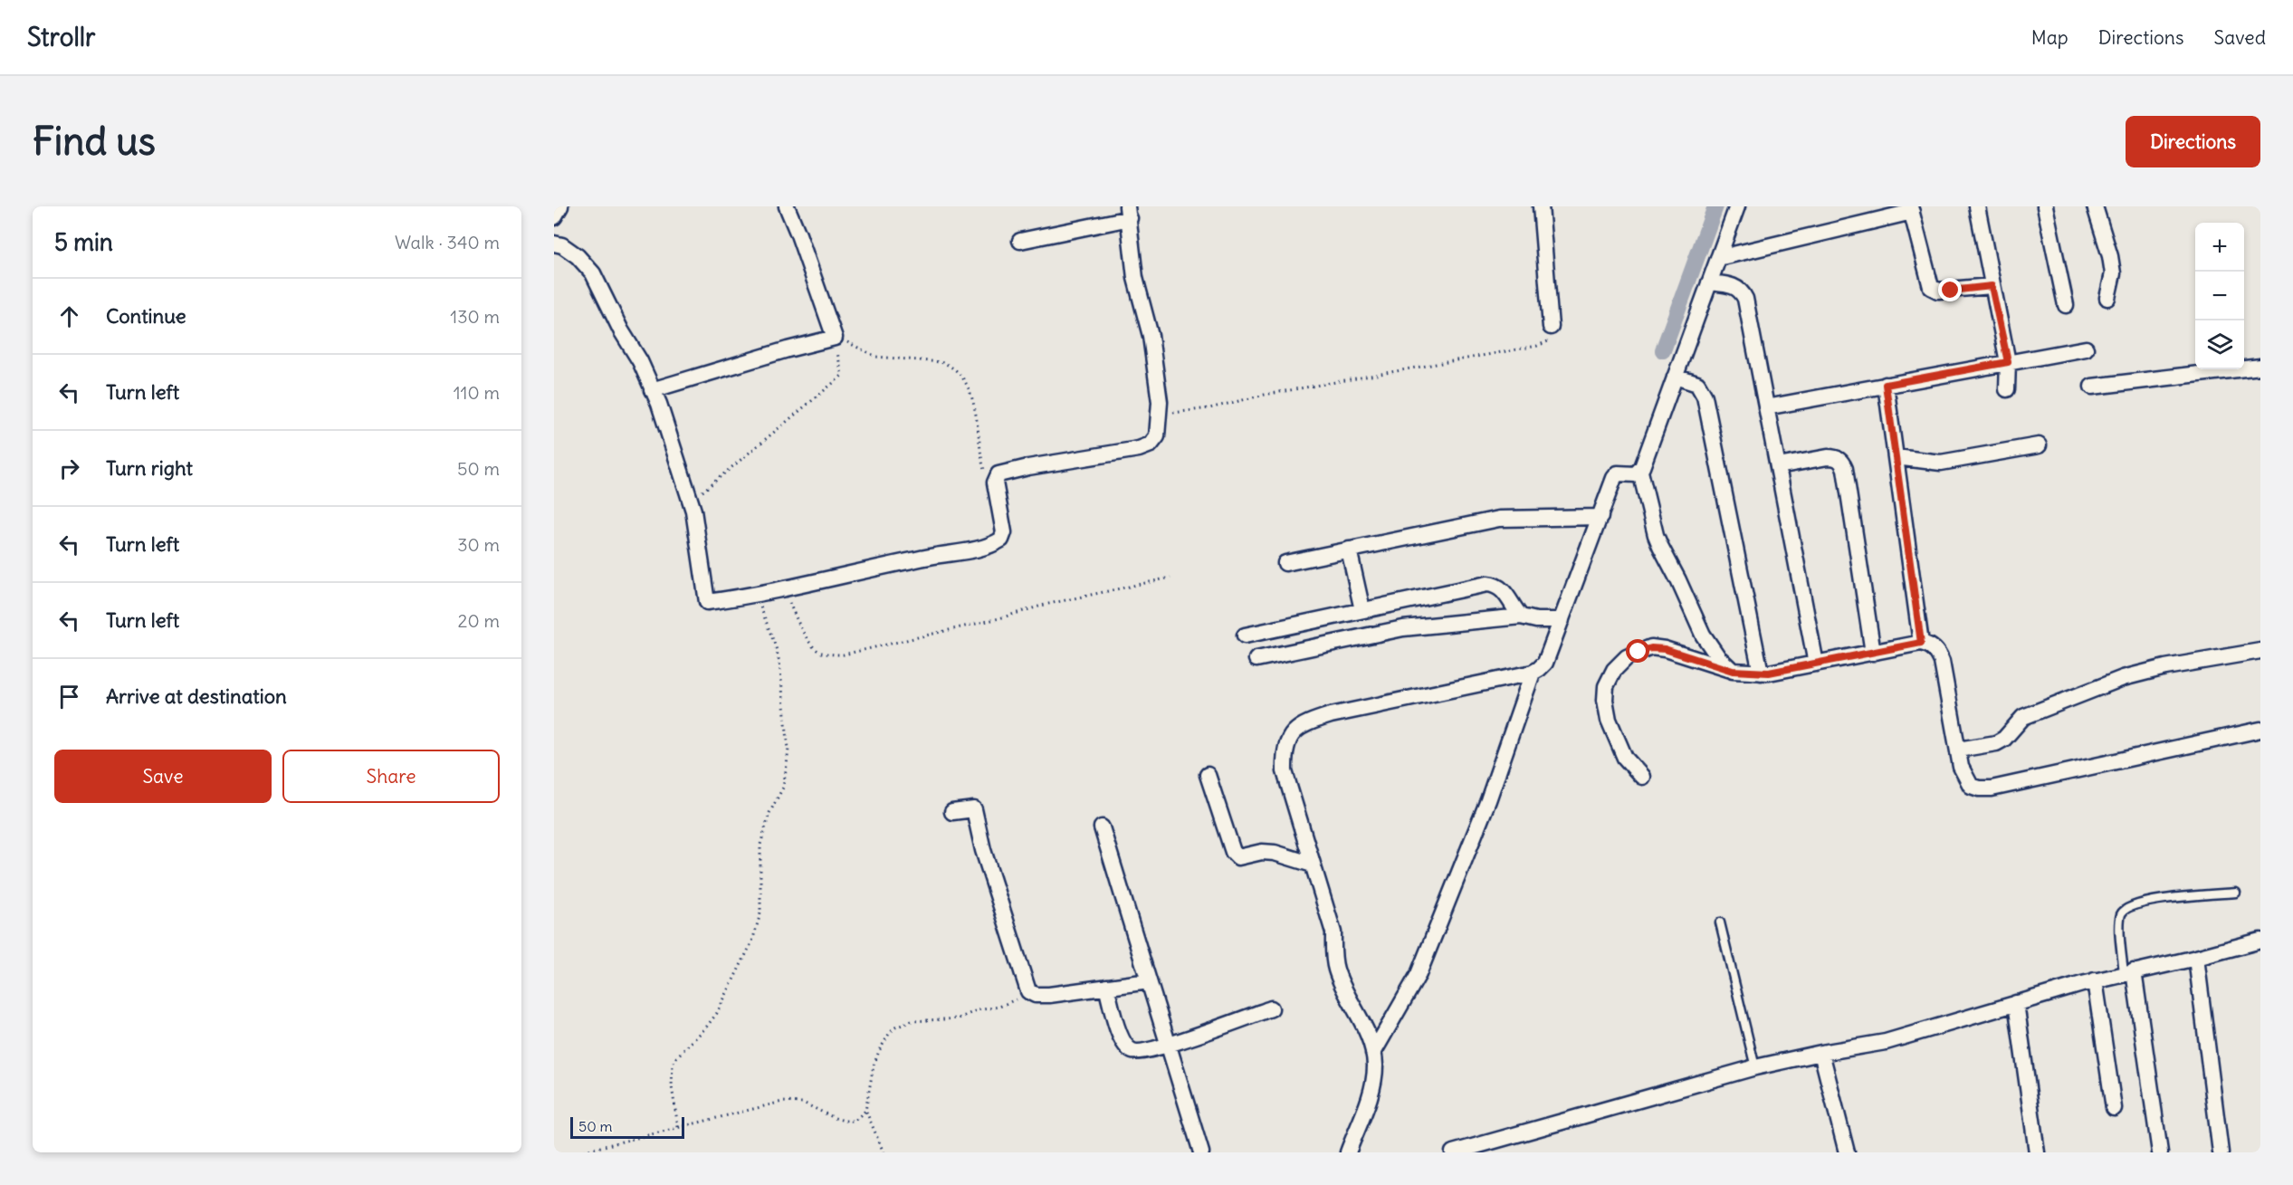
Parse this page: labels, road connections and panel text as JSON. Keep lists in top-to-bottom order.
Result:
{
  "scale_bar": "50 m",
  "page": {
    "header": "Strollr",
    "nav": ["Map", "Directions", "Saved"],
    "buttons": [
      "Directions",
      ["Save", "Share"]
    ],
    "title": "Find us",
    "heading": ["5 min", "Walk · 340 m"],
    "map_buttons": ["+", "−"],
    "list": [
      ["Continue", "130 m"],
      ["Turn left", "110 m"],
      ["Turn right", "50 m"],
      ["Turn left", "30 m"],
      ["Turn left", "20 m"],
      "Arrive at destination"
    ],
    "scale": "50 m"
  }
}
